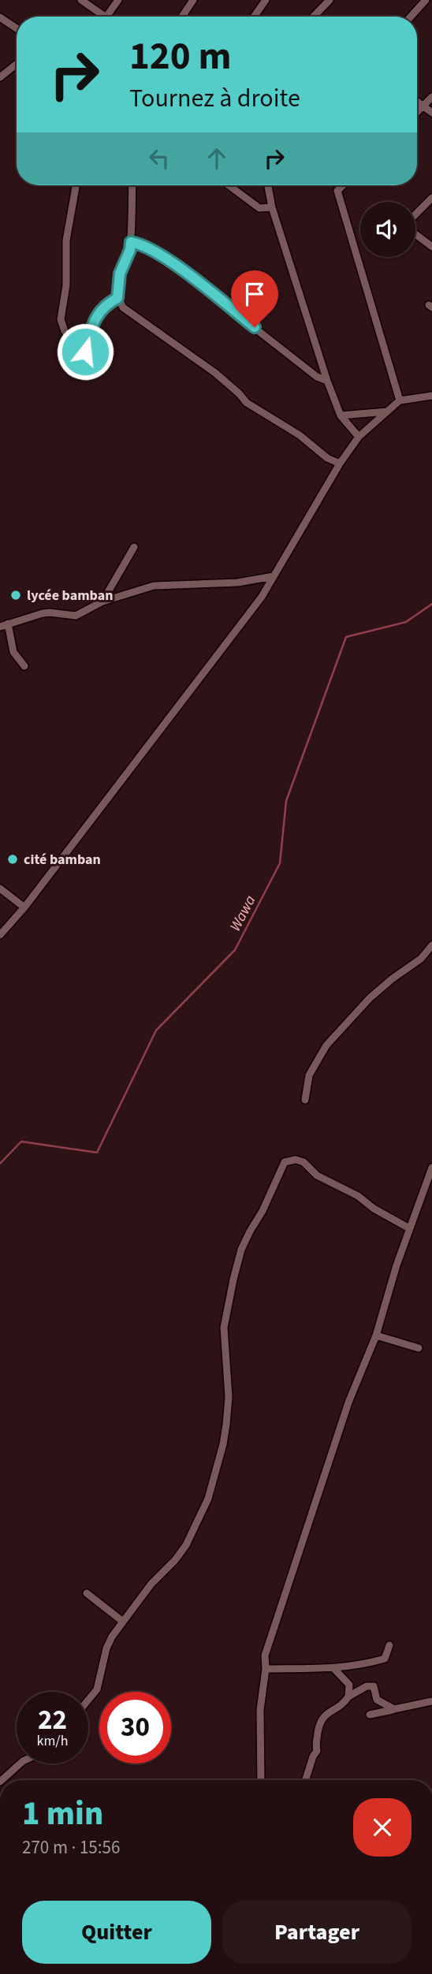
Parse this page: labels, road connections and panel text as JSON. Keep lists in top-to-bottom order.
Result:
{
  "water": ["Wawa"],
  "places": ["lycée bamban", "cité bamban"],
  "page": {
    "turn": ["120 m", "Tournez à droite"],
    "speed": "22 km/h",
    "limit": "30",
    "heading": ["1 min", "270 m · 15:56"],
    "buttons": ["Quitter", "Partager"]
  }
}
